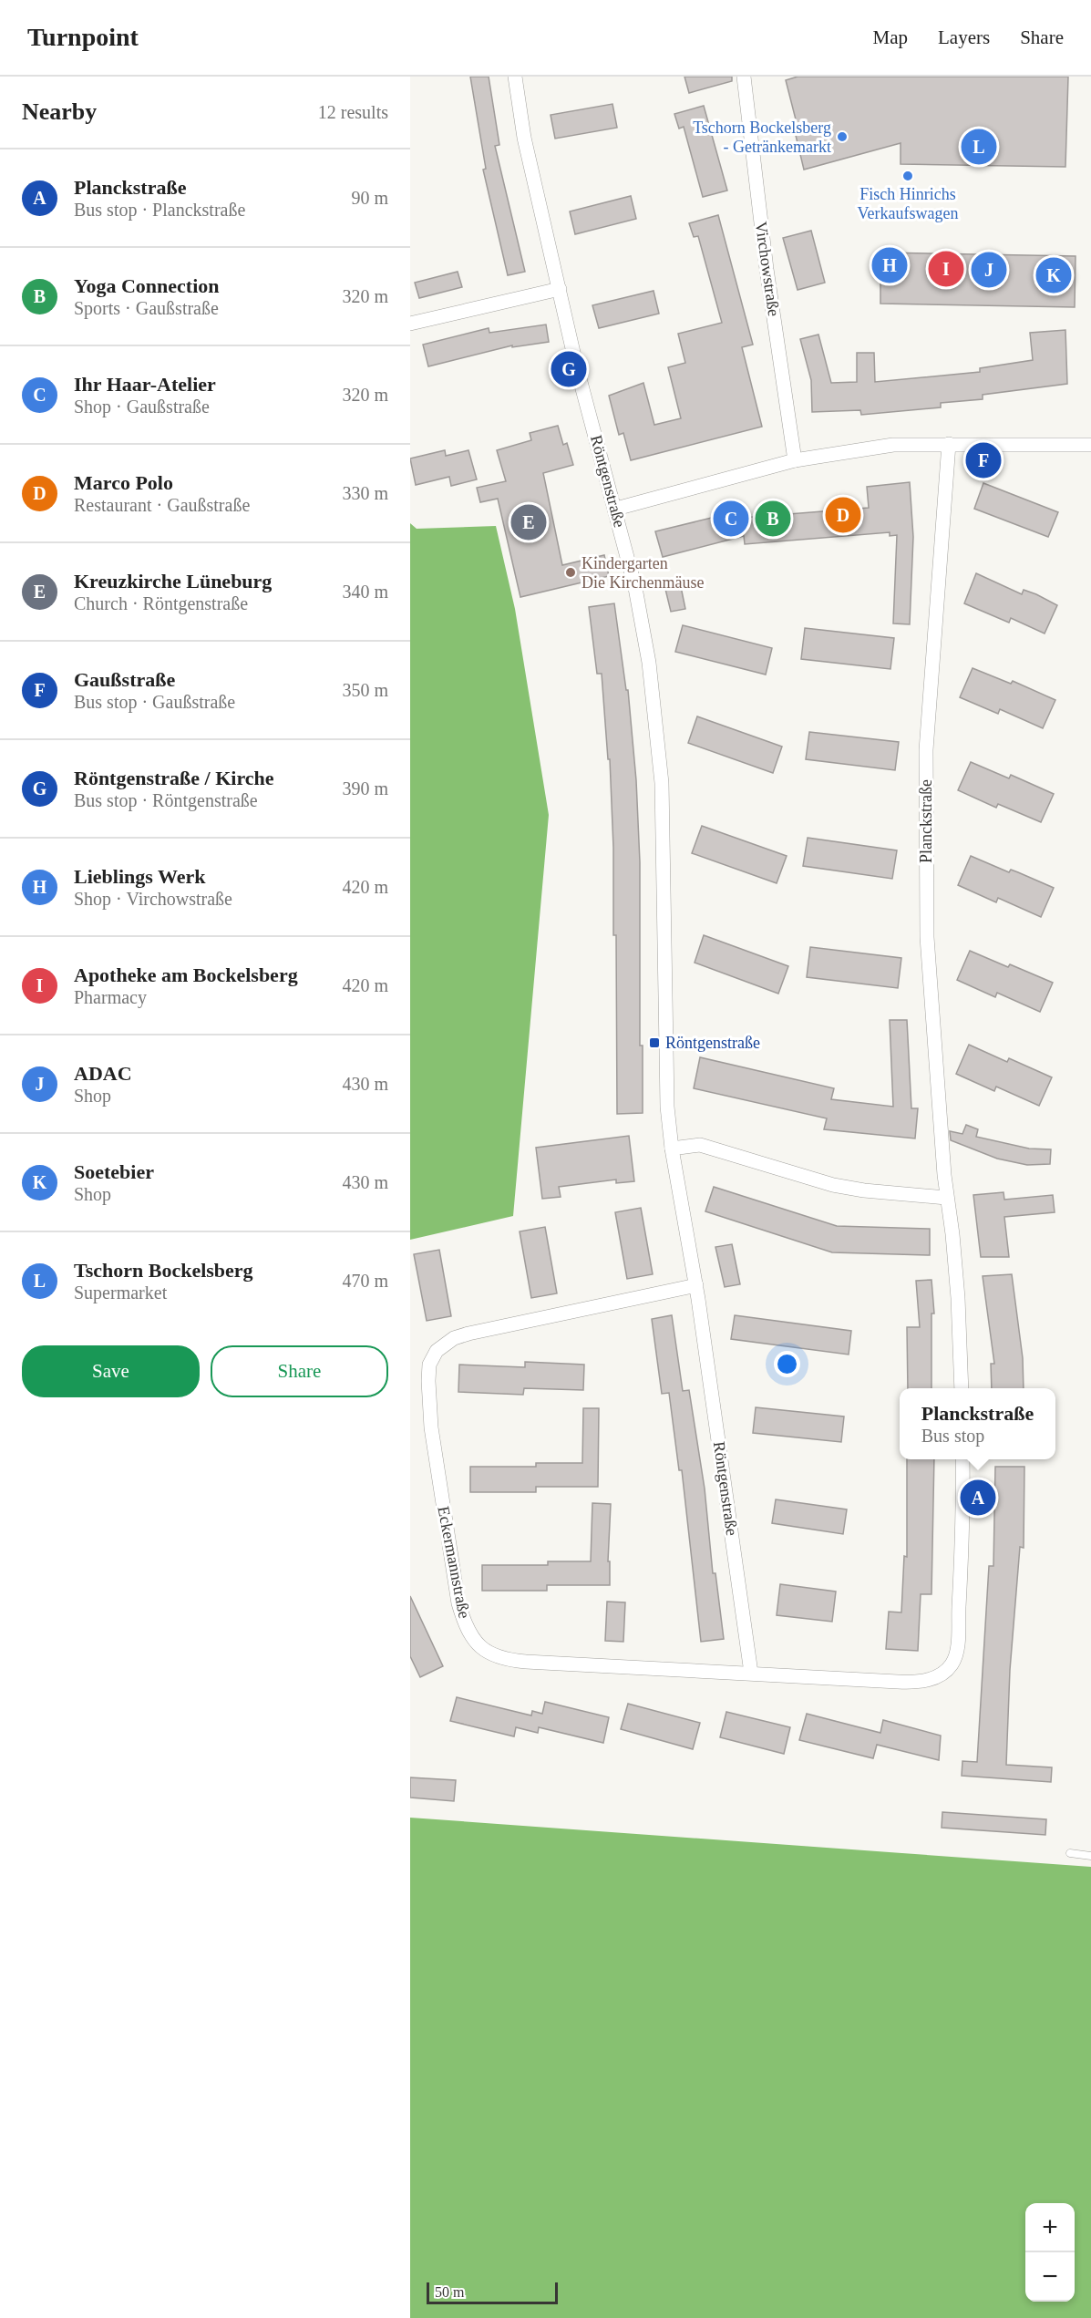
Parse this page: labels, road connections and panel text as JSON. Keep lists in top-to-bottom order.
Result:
{
  "streets": {
    "street": [
      "Virchowstraße",
      "Röntgenstraße",
      "Planckstraße",
      "Eckermannstraße"
    ]
  },
  "crossings": [
    ["Röntgenstraße", "Eckermannstraße"]
  ],
  "places": {
    "other": ["Tschorn Bockelsberg - Getränkemarkt", "Fisch Hinrichs Verkaufswagen", "Kindergarten Die Kirchenmäuse"],
    "transit": ["Röntgenstraße"]
  },
  "scale_bar": "50 m",
  "page": {
    "header": "Turnpoint",
    "nav": ["Map", "Layers", "Share"],
    "heading": ["Nearby", "12 results"],
    "pins": [
      "L",
      "H",
      "I",
      "J",
      "K",
      "G",
      "F",
      "D",
      "B",
      "C",
      "E",
      "A"
    ],
    "list": [
      {
        "mark": "A",
        "name": "Planckstraße",
        "note": "Bus stop · Planckstraße",
        "value": "90 m"
      },
      {
        "mark": "B",
        "name": "Yoga Connection",
        "note": "Sports · Gaußstraße",
        "value": "320 m"
      },
      {
        "mark": "C",
        "name": "Ihr Haar-Atelier",
        "note": "Shop · Gaußstraße",
        "value": "320 m"
      },
      {
        "mark": "D",
        "name": "Marco Polo",
        "note": "Restaurant · Gaußstraße",
        "value": "330 m"
      },
      {
        "mark": "E",
        "name": "Kreuzkirche Lüneburg",
        "note": "Church · Röntgenstraße",
        "value": "340 m"
      },
      {
        "mark": "F",
        "name": "Gaußstraße",
        "note": "Bus stop · Gaußstraße",
        "value": "350 m"
      },
      {
        "mark": "G",
        "name": "Röntgenstraße / Kirche",
        "note": "Bus stop · Röntgenstraße",
        "value": "390 m"
      },
      {
        "mark": "H",
        "name": "Lieblings Werk",
        "note": "Shop · Virchowstraße",
        "value": "420 m"
      },
      {
        "mark": "I",
        "name": "Apotheke am Bockelsberg",
        "note": "Pharmacy",
        "value": "420 m"
      },
      {
        "mark": "J",
        "name": "ADAC",
        "note": "Shop",
        "value": "430 m"
      },
      {
        "mark": "K",
        "name": "Soetebier",
        "note": "Shop",
        "value": "430 m"
      },
      {
        "mark": "L",
        "name": "Tschorn Bockelsberg",
        "note": "Supermarket",
        "value": "470 m"
      }
    ],
    "buttons": ["Save", "Share"],
    "popup": ["Planckstraße", "Bus stop"],
    "map_buttons": ["+", "−"],
    "scale": "50 m"
  }
}
